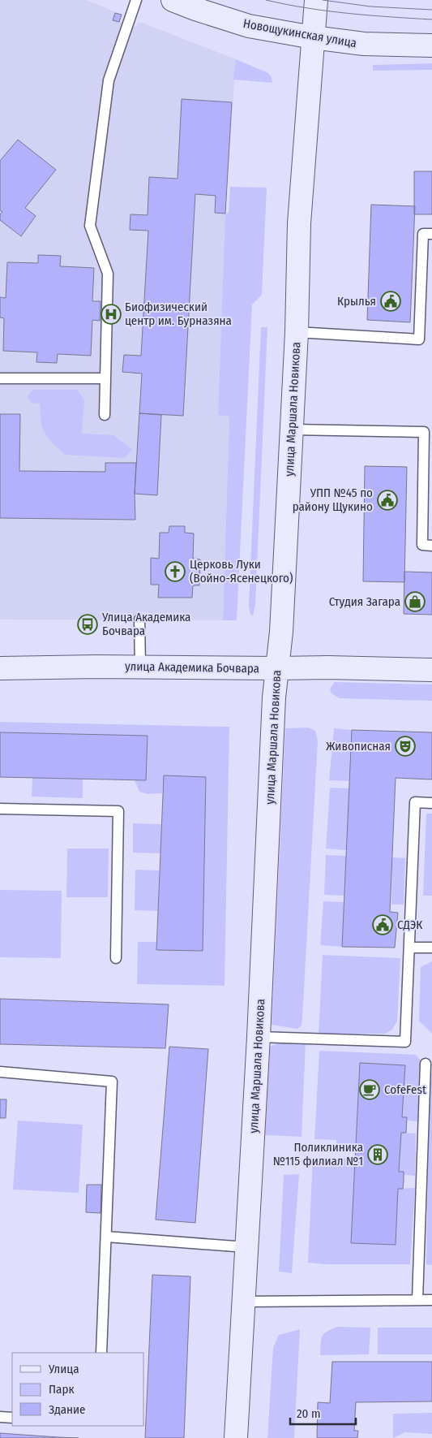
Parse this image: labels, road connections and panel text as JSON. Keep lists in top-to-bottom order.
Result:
{
  "streets": {
    "street": ["Новощукинская улица", "улица Маршала Новикова", "улица Академика Бочвара"]
  },
  "crossings": [
    ["Новощукинская улица", "улица Маршала Новикова"],
    ["улица Маршала Новикова", "улица Академика Бочвара"]
  ],
  "places": {
    "public building": ["Крылья", "УПП №45 по району Щукино", "СДЭК"],
    "hospital": ["Биофизический центр им. Бурназяна"],
    "church": ["Церковь Луки (Войно-Ясенецкого)"],
    "shop": ["Студия Загара"],
    "bus stop": ["Улица Академика Бочвара"],
    "theatre": ["Живописная"],
    "cafe": ["CofeFest"],
    "building": ["Поликлиника №115 филиал №1"]
  },
  "legend": ["Улица", "Парк", "Здание"],
  "scale_bar": "20 m"
}
